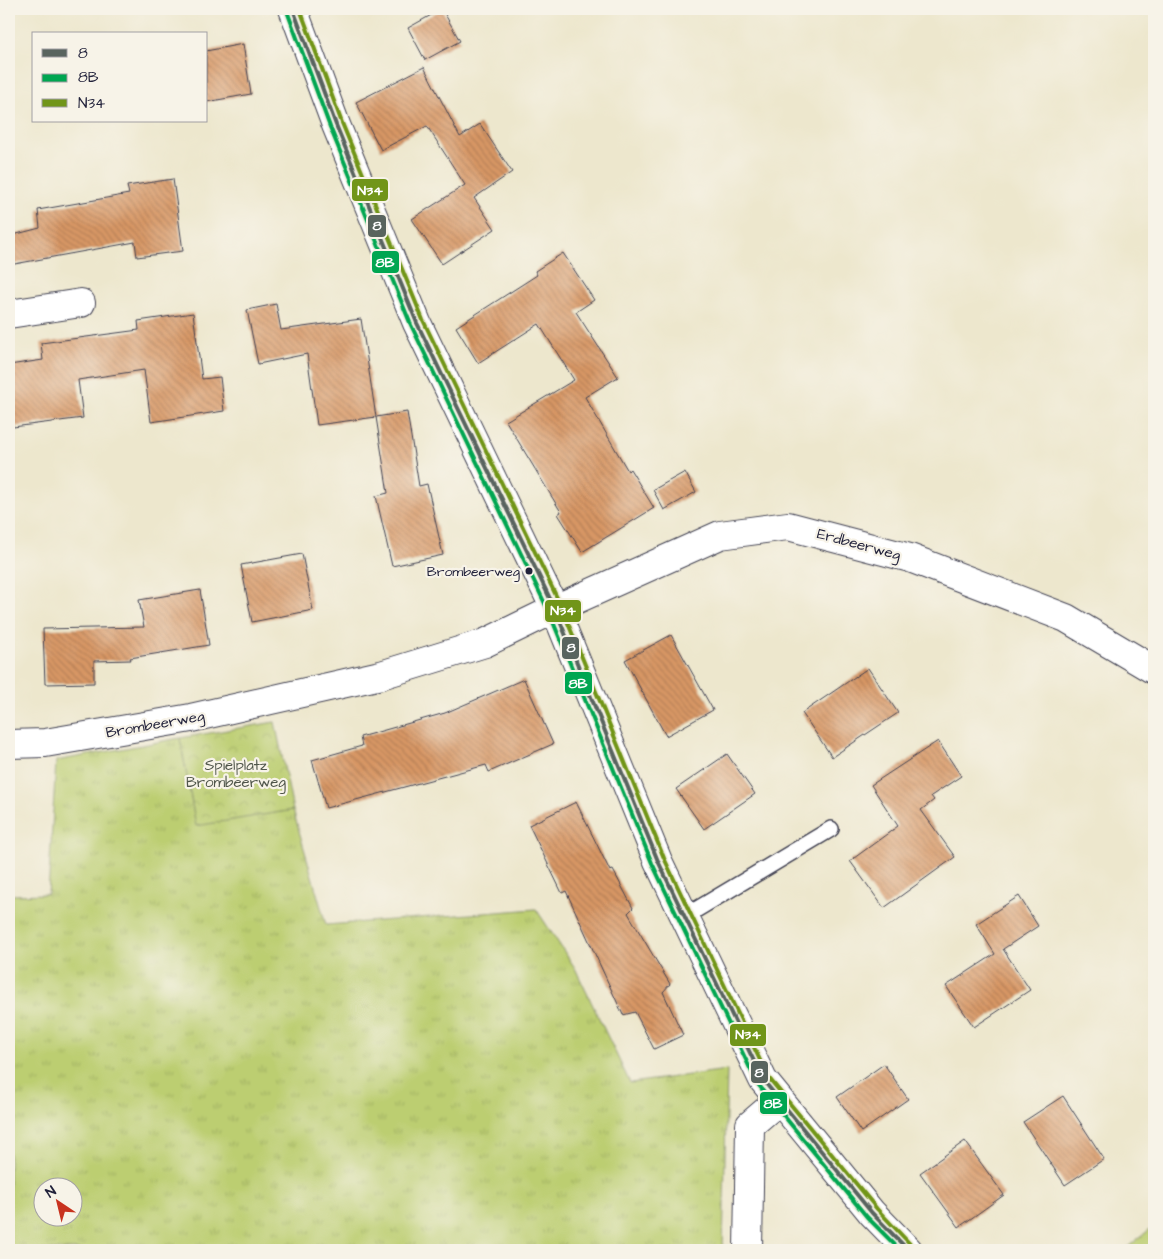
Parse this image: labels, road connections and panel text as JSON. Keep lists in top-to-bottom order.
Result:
{
  "streets": {
    "street": ["Erdbeerweg", "Brombeerweg"]
  },
  "crossings": [
    ["Erdbeerweg", "Brombeerweg"]
  ],
  "parks": ["Spielplatz Brombeerweg"],
  "places": ["Brombeerweg"],
  "lines": ["transit line 8", "transit line N34", "transit line 8B"],
  "legend": ["8", "8B", "N34"],
  "north": "top left"
}
